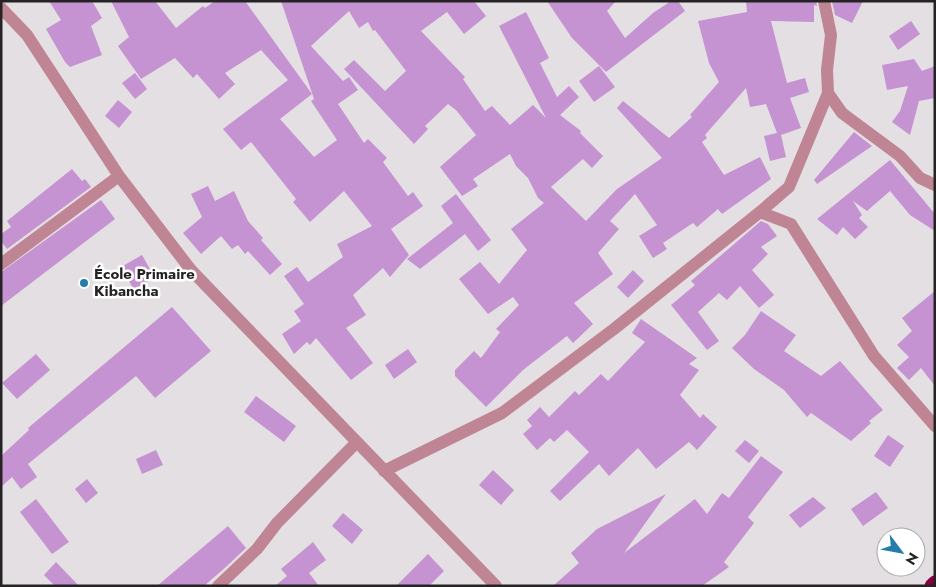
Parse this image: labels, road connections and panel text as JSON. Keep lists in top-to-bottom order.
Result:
{
  "places": ["École Primaire Kibancha"],
  "north": "bottom right"
}
